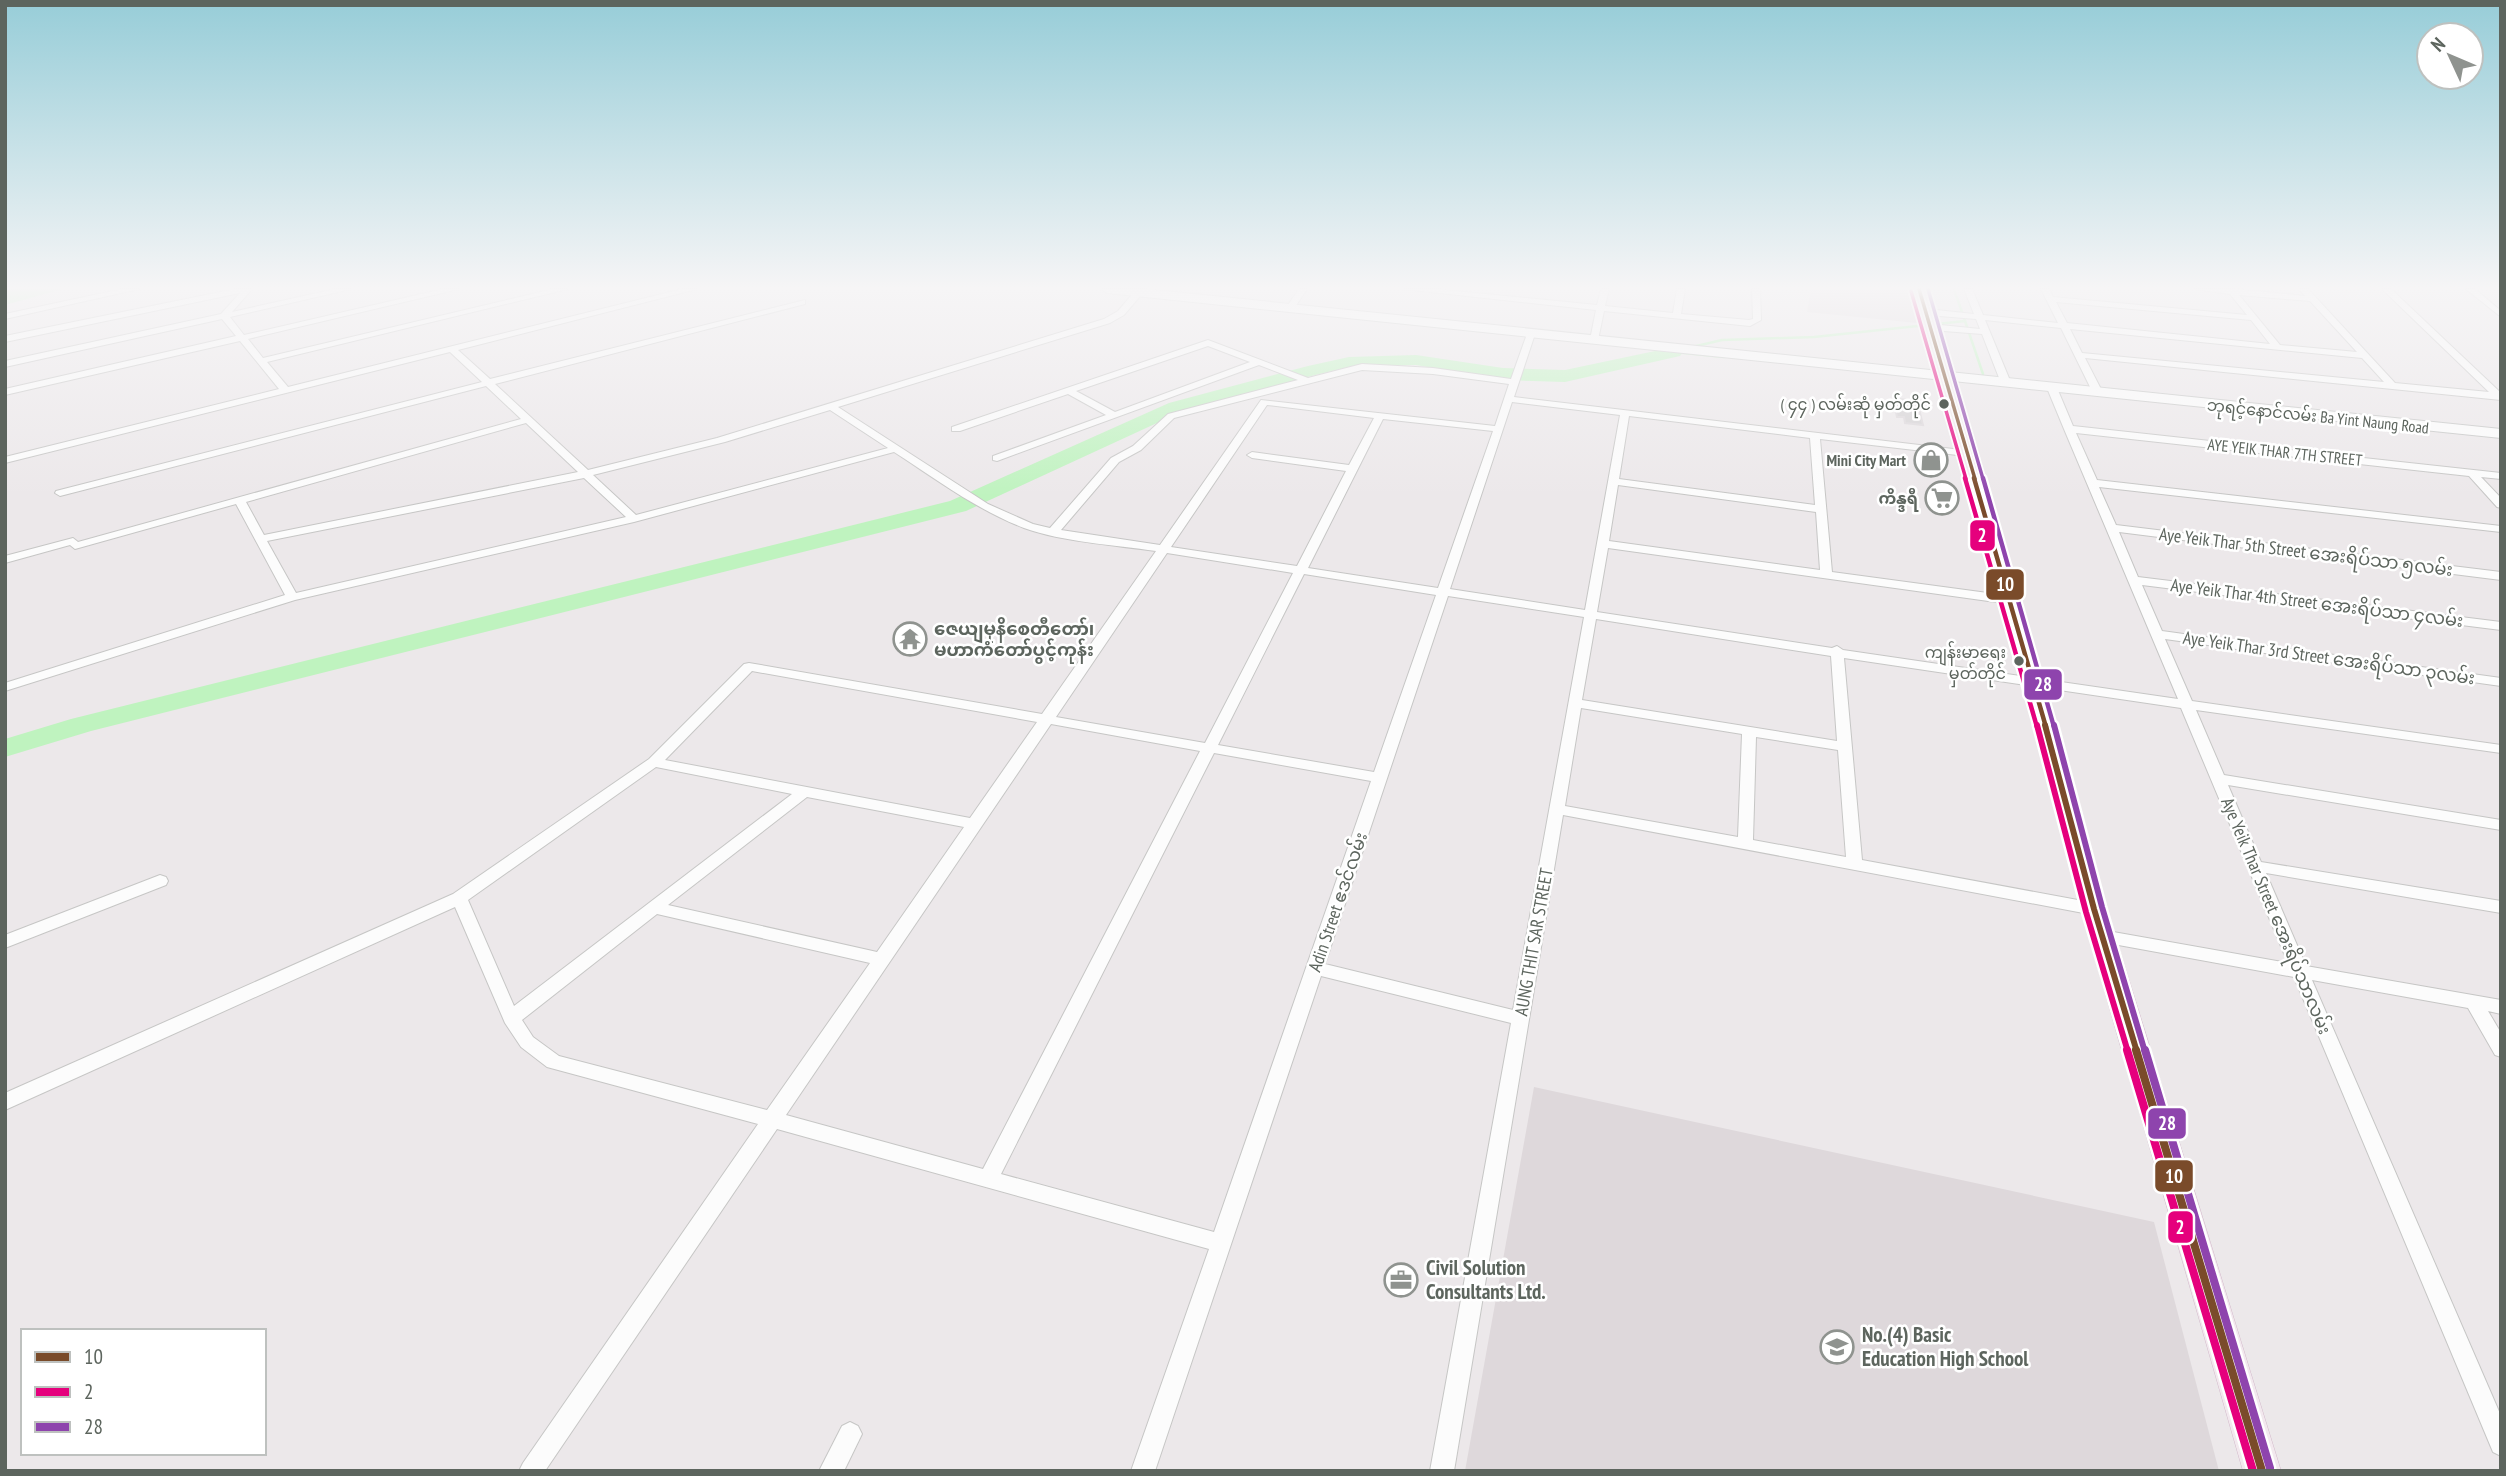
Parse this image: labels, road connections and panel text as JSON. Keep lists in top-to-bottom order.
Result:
{
  "streets": {
    "main road": ["ဘုရင့်နောင်လမ်း Ba Yint Naung Road"],
    "street": [
      "AYE YEIK THAR 7TH STREET",
      "Aye Yeik Thar 5th Street အေးရိပ်သာ ၅လမ်း",
      "Aye Yeik Thar 4th Street အေးရိပ်သာ ၄လမ်း",
      "Aye Yeik Thar 3rd Street အေးရိပ်သာ ၃လမ်း",
      "Adin Street ဧဒင်လမ်း",
      "Aye Yeik Thar Street အေးရိပ်သာလမ်း",
      "AUNG THIT SAR STREET"
    ]
  },
  "crossings": [
    ["ဘုရင့်နောင်လမ်း Ba Yint Naung Road", "Aye Yeik Thar Street အေးရိပ်သာလမ်း"],
    ["AYE YEIK THAR 7TH STREET", "Aye Yeik Thar Street အေးရိပ်သာလမ်း"],
    ["Aye Yeik Thar 5th Street အေးရိပ်သာ ၅လမ်း", "Aye Yeik Thar Street အေးရိပ်သာလမ်း"],
    ["Aye Yeik Thar 4th Street အေးရိပ်သာ ၄လမ်း", "Aye Yeik Thar Street အေးရိပ်သာလမ်း"],
    ["Aye Yeik Thar 3rd Street အေးရိပ်သာ ၃လမ်း", "Aye Yeik Thar Street အေးရိပ်သာလမ်း"]
  ],
  "places": {
    "other": ["( ၄၄ ) လမ်းဆုံ မှတ်တိုင်", "ကျန်းမာရေး မှတ်တိုင်"],
    "shop": ["Mini City Mart"],
    "supermarket": ["ကိန္ဒရီ"],
    "temple": ["ဇေယျမုနိစေတီတော်၊ မဟာကံတော်ပွင့်ကုန်း"],
    "office": ["Civil Solution Consultants Ltd."],
    "school or university": ["No.(4) Basic Education High School"]
  },
  "lines": ["transit line 10", "transit line 2", "transit line 28"],
  "legend": ["10", "2", "28"],
  "north": "top left"
}
